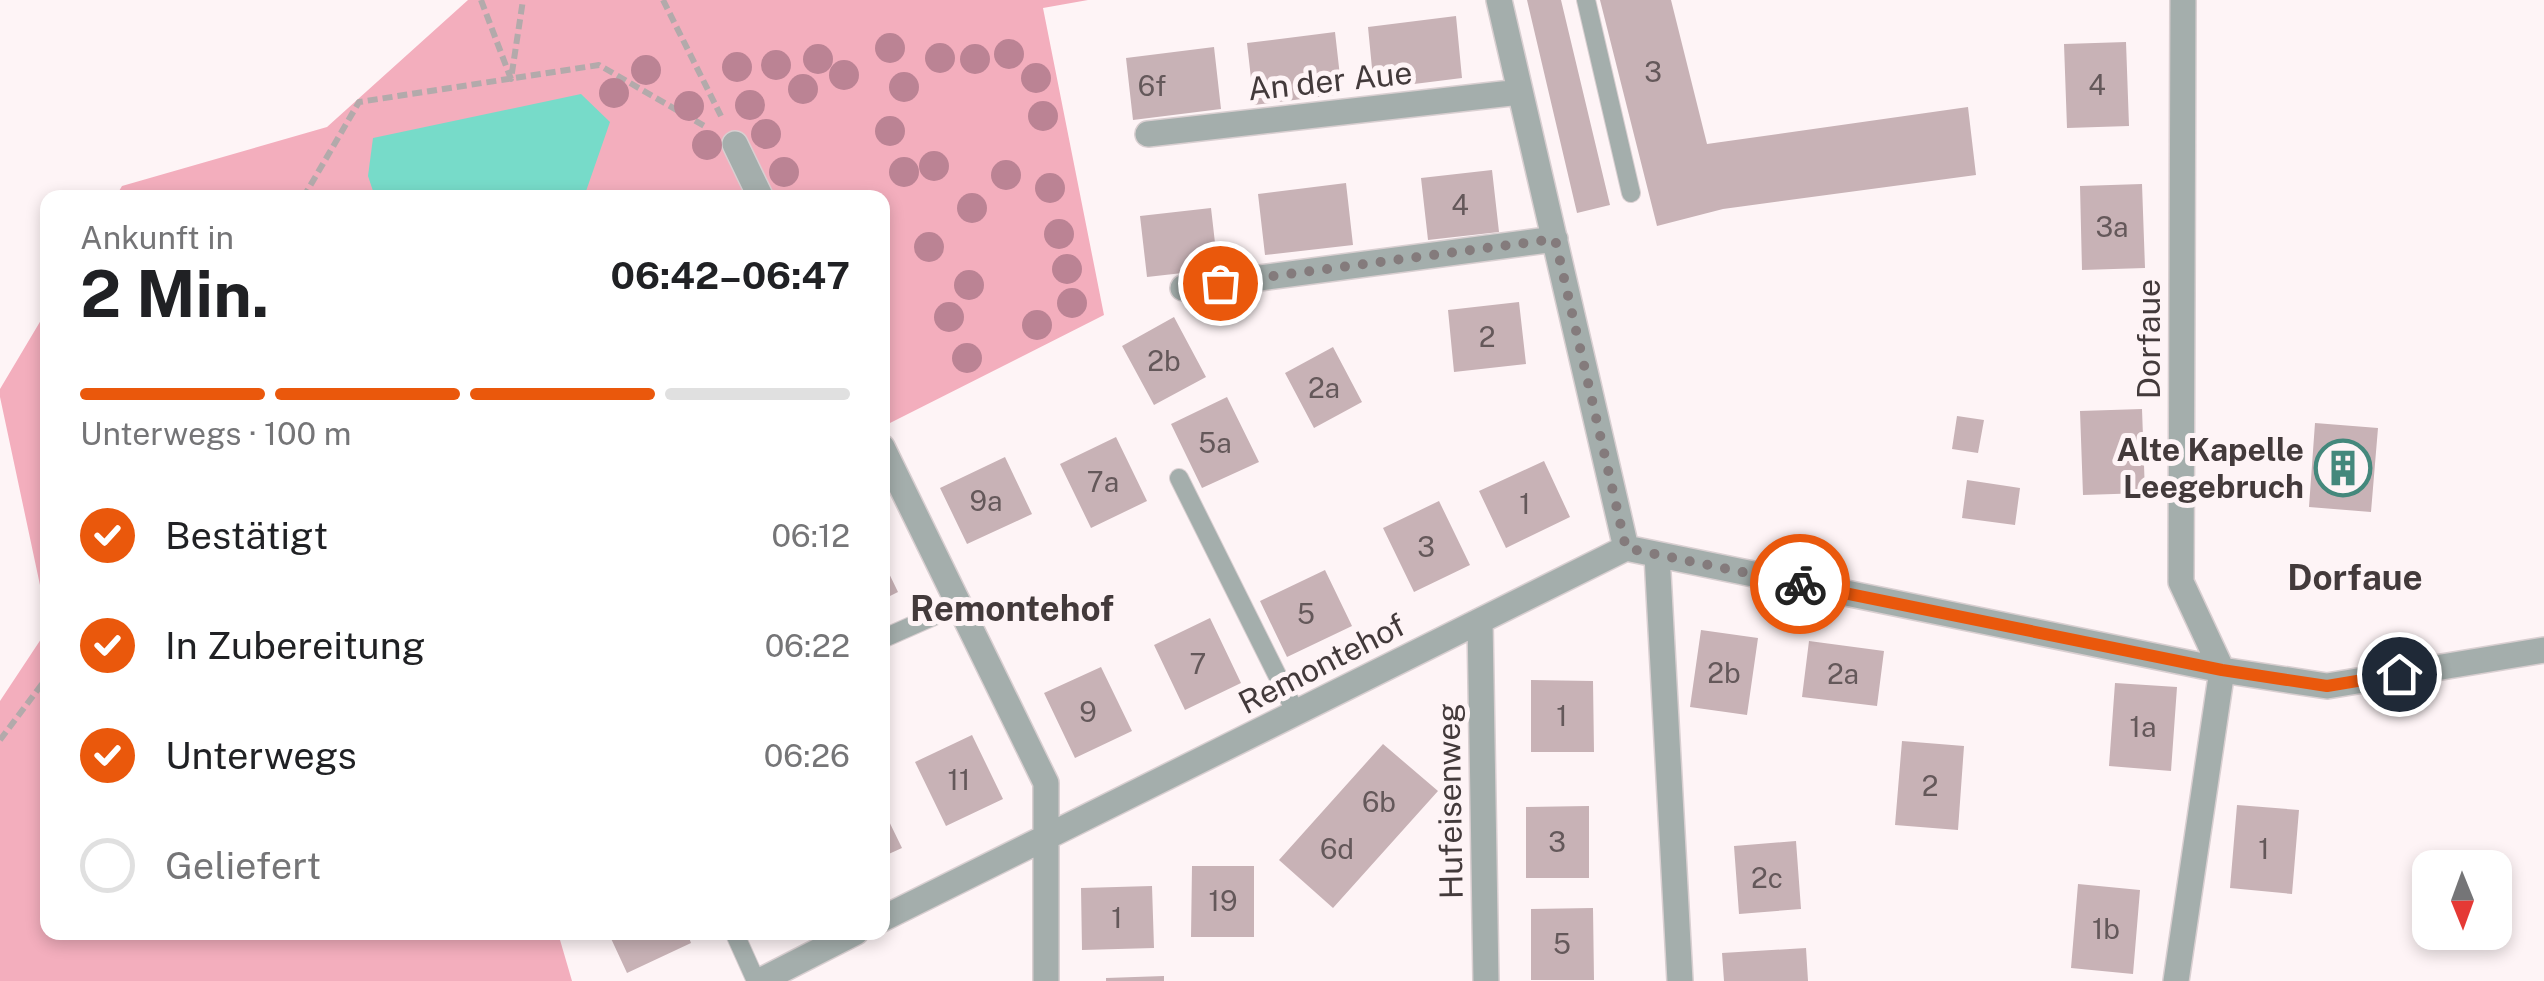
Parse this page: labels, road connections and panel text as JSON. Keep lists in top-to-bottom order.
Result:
{
  "streets": {
    "street": [
      "An der Aue",
      "Dorfaue",
      "Remontehof",
      "Hufeisenweg"
    ]
  },
  "crossings": [
    ["Remontehof", "Hufeisenweg"]
  ],
  "districts": ["Dorfaue", "Remontehof"],
  "places": {
    "building": ["Alte Kapelle Leegebruch"]
  },
  "house_numbers": [
    "3",
    "4",
    "6f",
    "4",
    "3a",
    "2",
    "2b",
    "2a",
    "5a",
    "7a",
    "9a",
    "1",
    "3",
    "5",
    "7",
    "2b",
    "2a",
    "9",
    "1",
    "1a",
    "11",
    "2",
    "6b",
    "3",
    "6d",
    "1",
    "2c",
    "19",
    "1",
    "1b",
    "5"
  ],
  "north": "bottom",
  "page": {
    "heading": ["2 Min.", "Ankunft in", "06:42–06:47"],
    "bar": "Unterwegs · 100 m",
    "list": [
      ["Bestätigt", "06:12"],
      ["In Zubereitung", "06:22"],
      ["Unterwegs", "06:26"],
      "Geliefert"
    ]
  }
}
